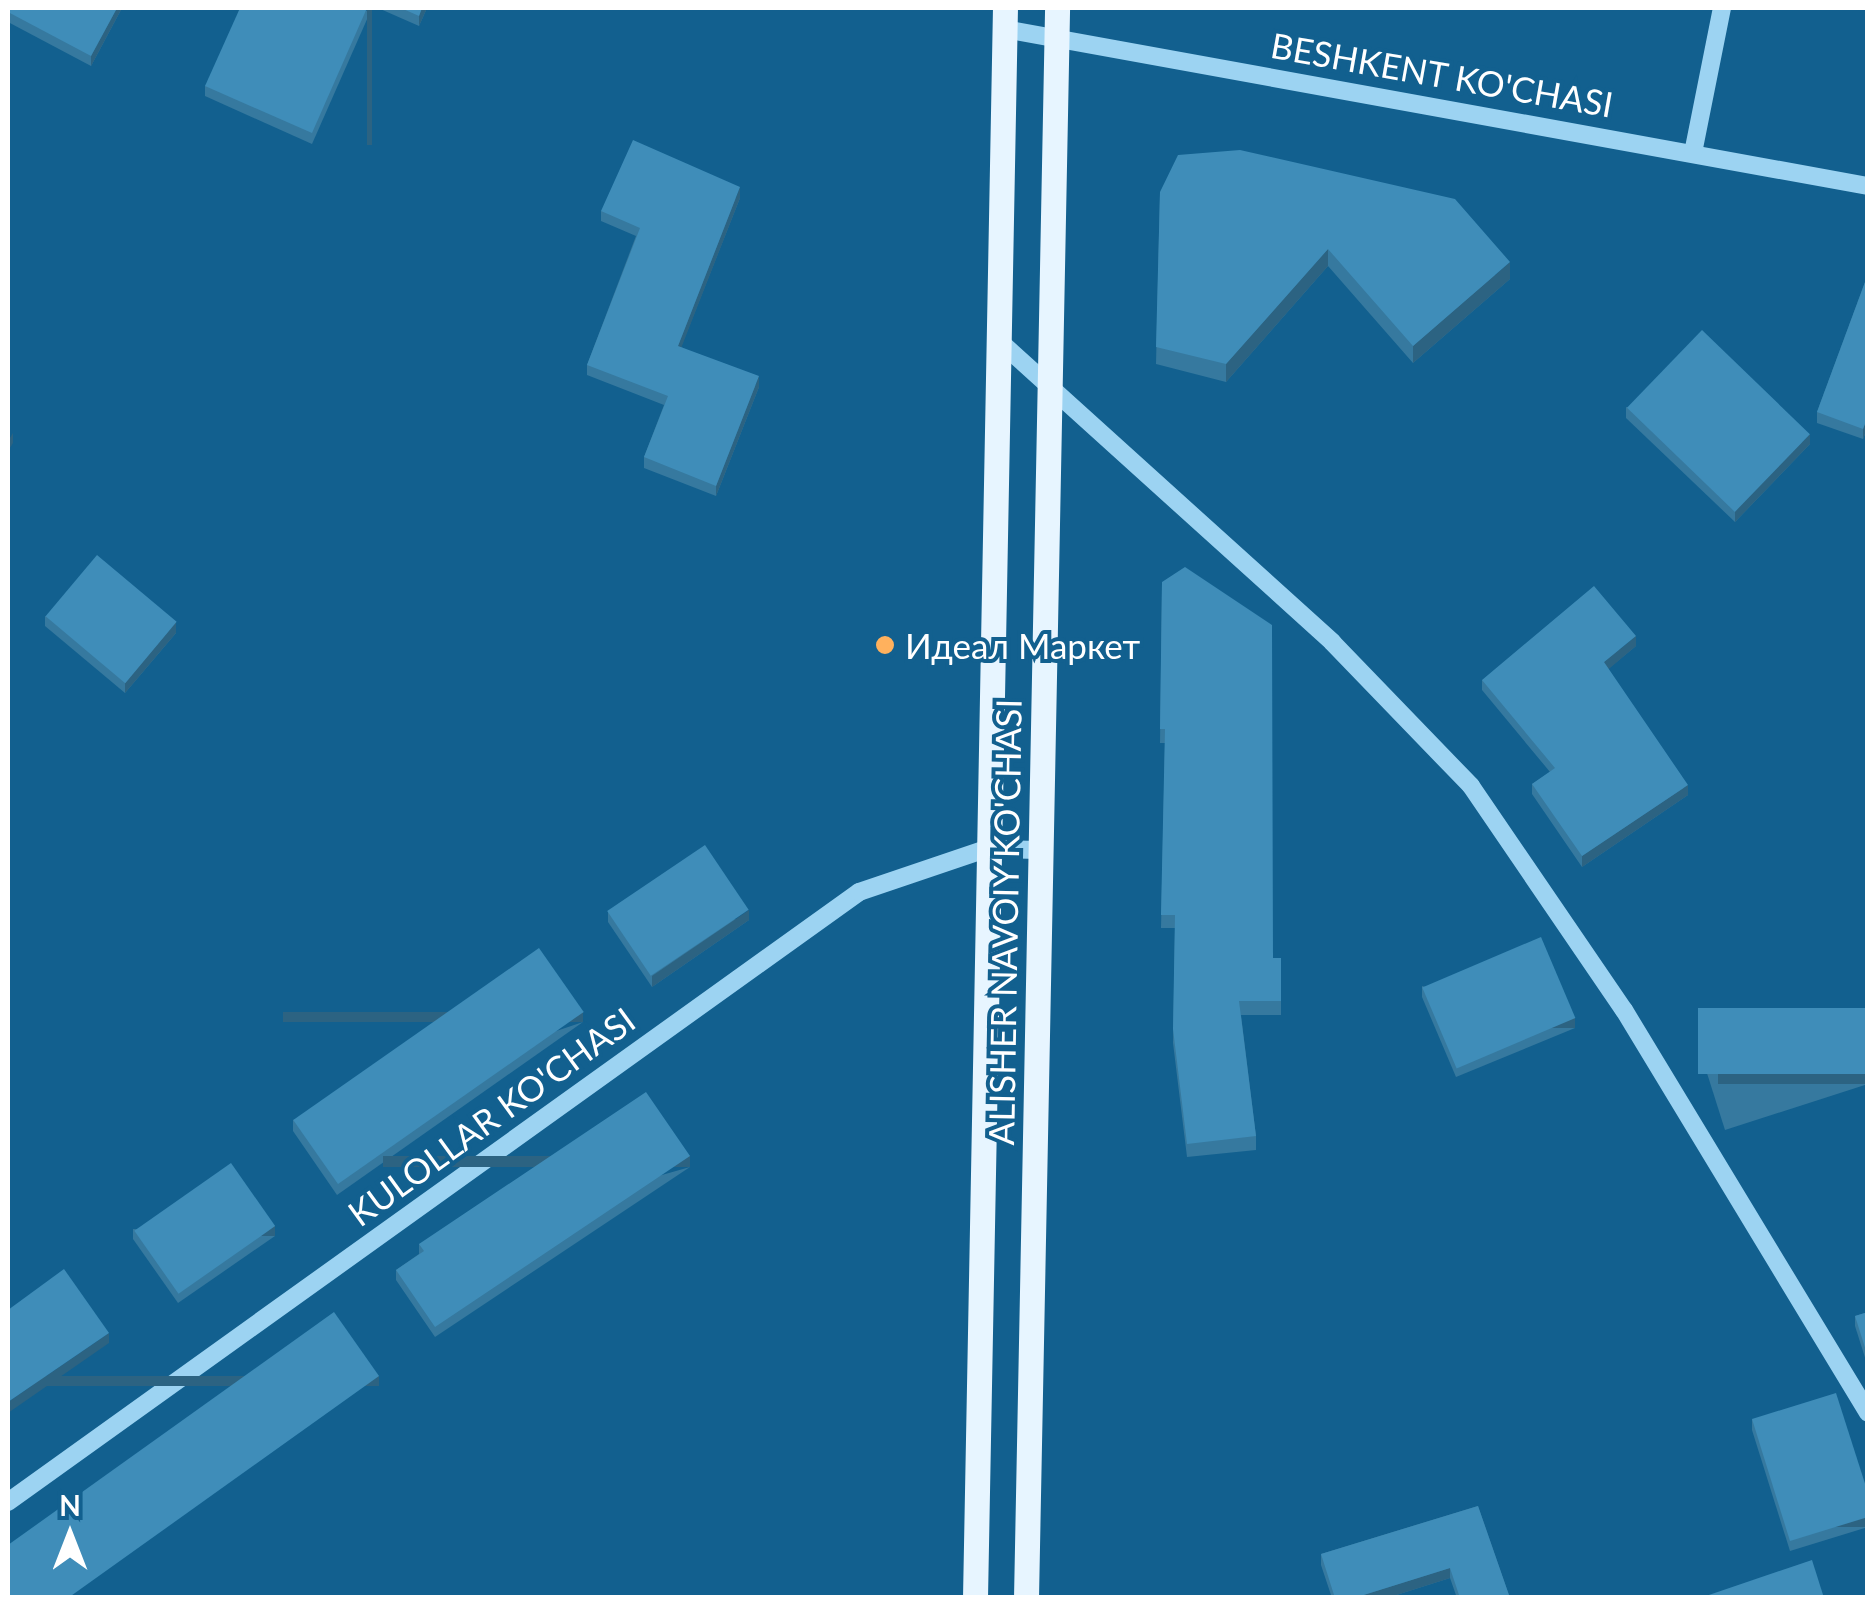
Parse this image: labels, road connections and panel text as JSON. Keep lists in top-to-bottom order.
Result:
{
  "streets": {
    "main road": ["ALISHER NAVOIY KO'CHASI"],
    "street": ["BESHKENT KO'CHASI", "KULOLLAR KO'CHASI"]
  },
  "crossings": [
    ["BESHKENT KO'CHASI", "ALISHER NAVOIY KO'CHASI"],
    ["ALISHER NAVOIY KO'CHASI", "KULOLLAR KO'CHASI"]
  ],
  "places": ["Идеал Маркет"],
  "north": "top"
}
